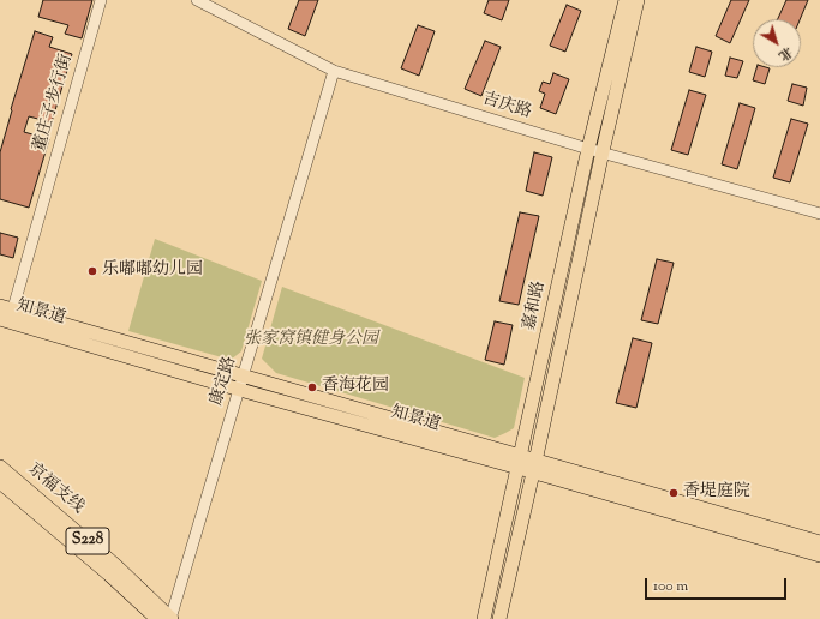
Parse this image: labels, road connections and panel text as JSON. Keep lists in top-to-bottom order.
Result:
{
  "streets": {
    "main road": [
      "嘉和路",
      "知景道",
      "京福支线",
      "S228"
    ],
    "street": ["董庄子步行街", "吉庆路", "康定路"]
  },
  "crossings": [
    ["董庄子步行街", "知景道"],
    ["吉庆路", "嘉和路"],
    ["吉庆路", "康定路"],
    ["嘉和路", "知景道"],
    ["知景道", "康定路"],
    ["康定路", "京福支线"]
  ],
  "parks": ["张家窝镇健身公园"],
  "places": ["乐嘟嘟幼儿园", "香海花园", "香堤庭院"],
  "scale_bar": "100 m",
  "north": "bottom right"
}
